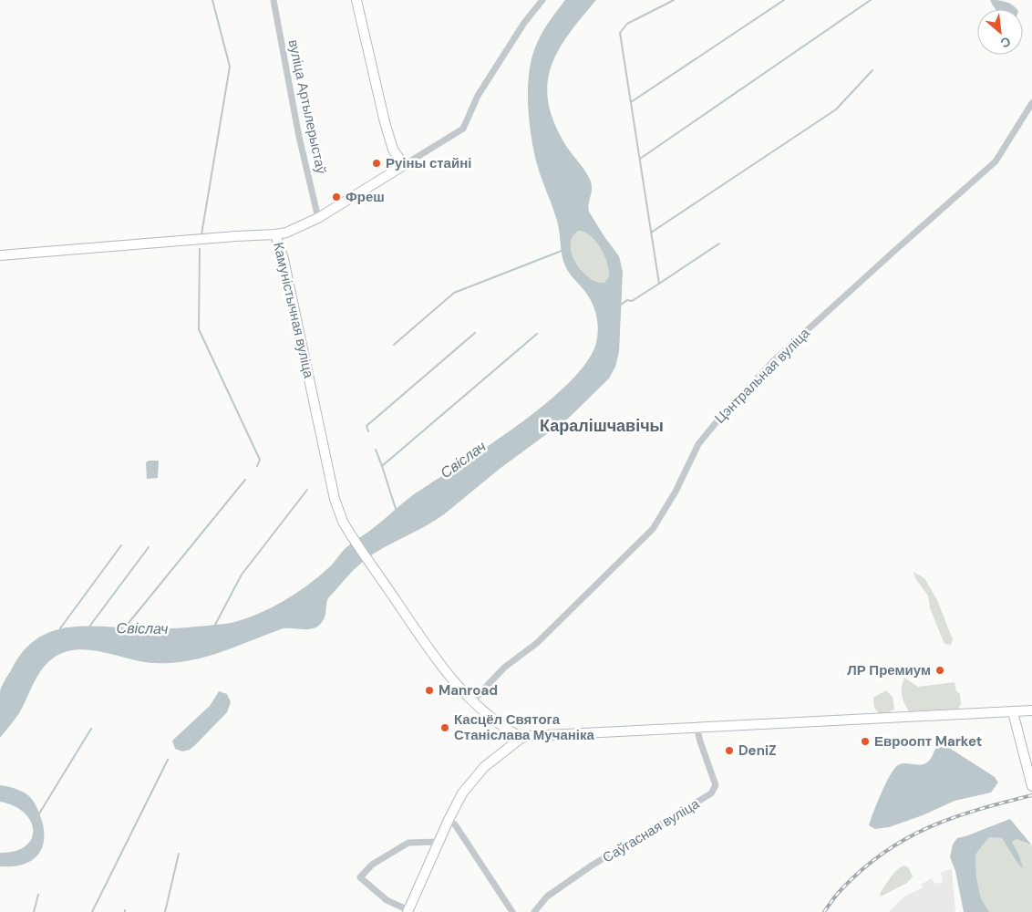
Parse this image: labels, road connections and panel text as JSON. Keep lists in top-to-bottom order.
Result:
{
  "streets": {
    "street": [
      "вуліца Артылерыстаў",
      "Камуністычная вуліца",
      "Цэнтральная вуліца",
      "Саўгасная вуліца"
    ]
  },
  "crossings": [
    ["вуліца Артылерыстаў", "Камуністычная вуліца"],
    ["Камуністычная вуліца", "Цэнтральная вуліца"]
  ],
  "districts": ["Каралішчавічы"],
  "water": ["Свіслач"],
  "places": [
    "Руіны стайні",
    "Фреш",
    "ЛР Премиум",
    "Manroad",
    "Касцёл Святога Станіслава Мучаніка",
    "Евроопт Market",
    "DeniZ"
  ],
  "north": "bottom right"
}
